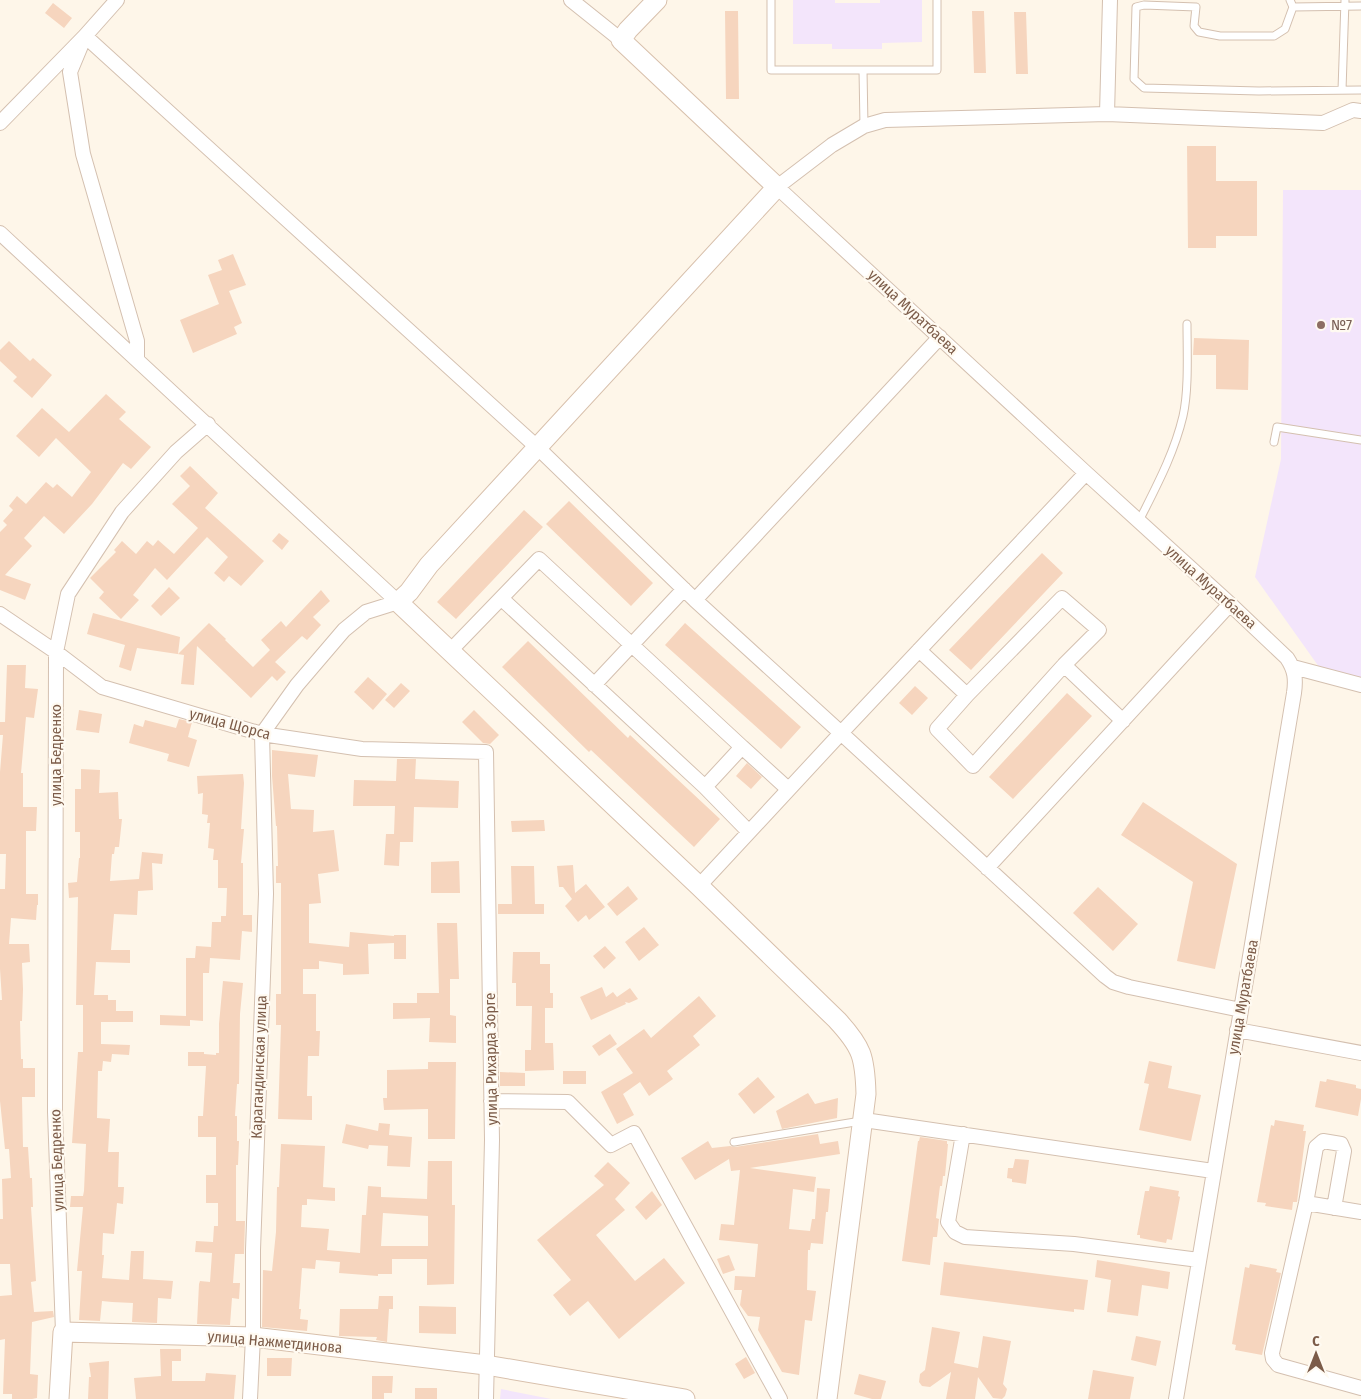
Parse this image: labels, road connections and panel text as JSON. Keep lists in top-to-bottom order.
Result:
{
  "streets": {
    "street": [
      "улица Муратбаева",
      "улица Щорса",
      "улица Бедренко",
      "улица Рихарда Зорге",
      "Карагандинская улица",
      "улица Нажметдинова"
    ]
  },
  "crossings": [
    ["улица Щорса", "улица Бедренко"],
    ["улица Щорса", "улица Рихарда Зорге"],
    ["улица Щорса", "Карагандинская улица"],
    ["улица Бедренко", "улица Нажметдинова"],
    ["улица Рихарда Зорге", "улица Нажметдинова"],
    ["Карагандинская улица", "улица Нажметдинова"]
  ],
  "places": ["№7"],
  "north": "top"
}
